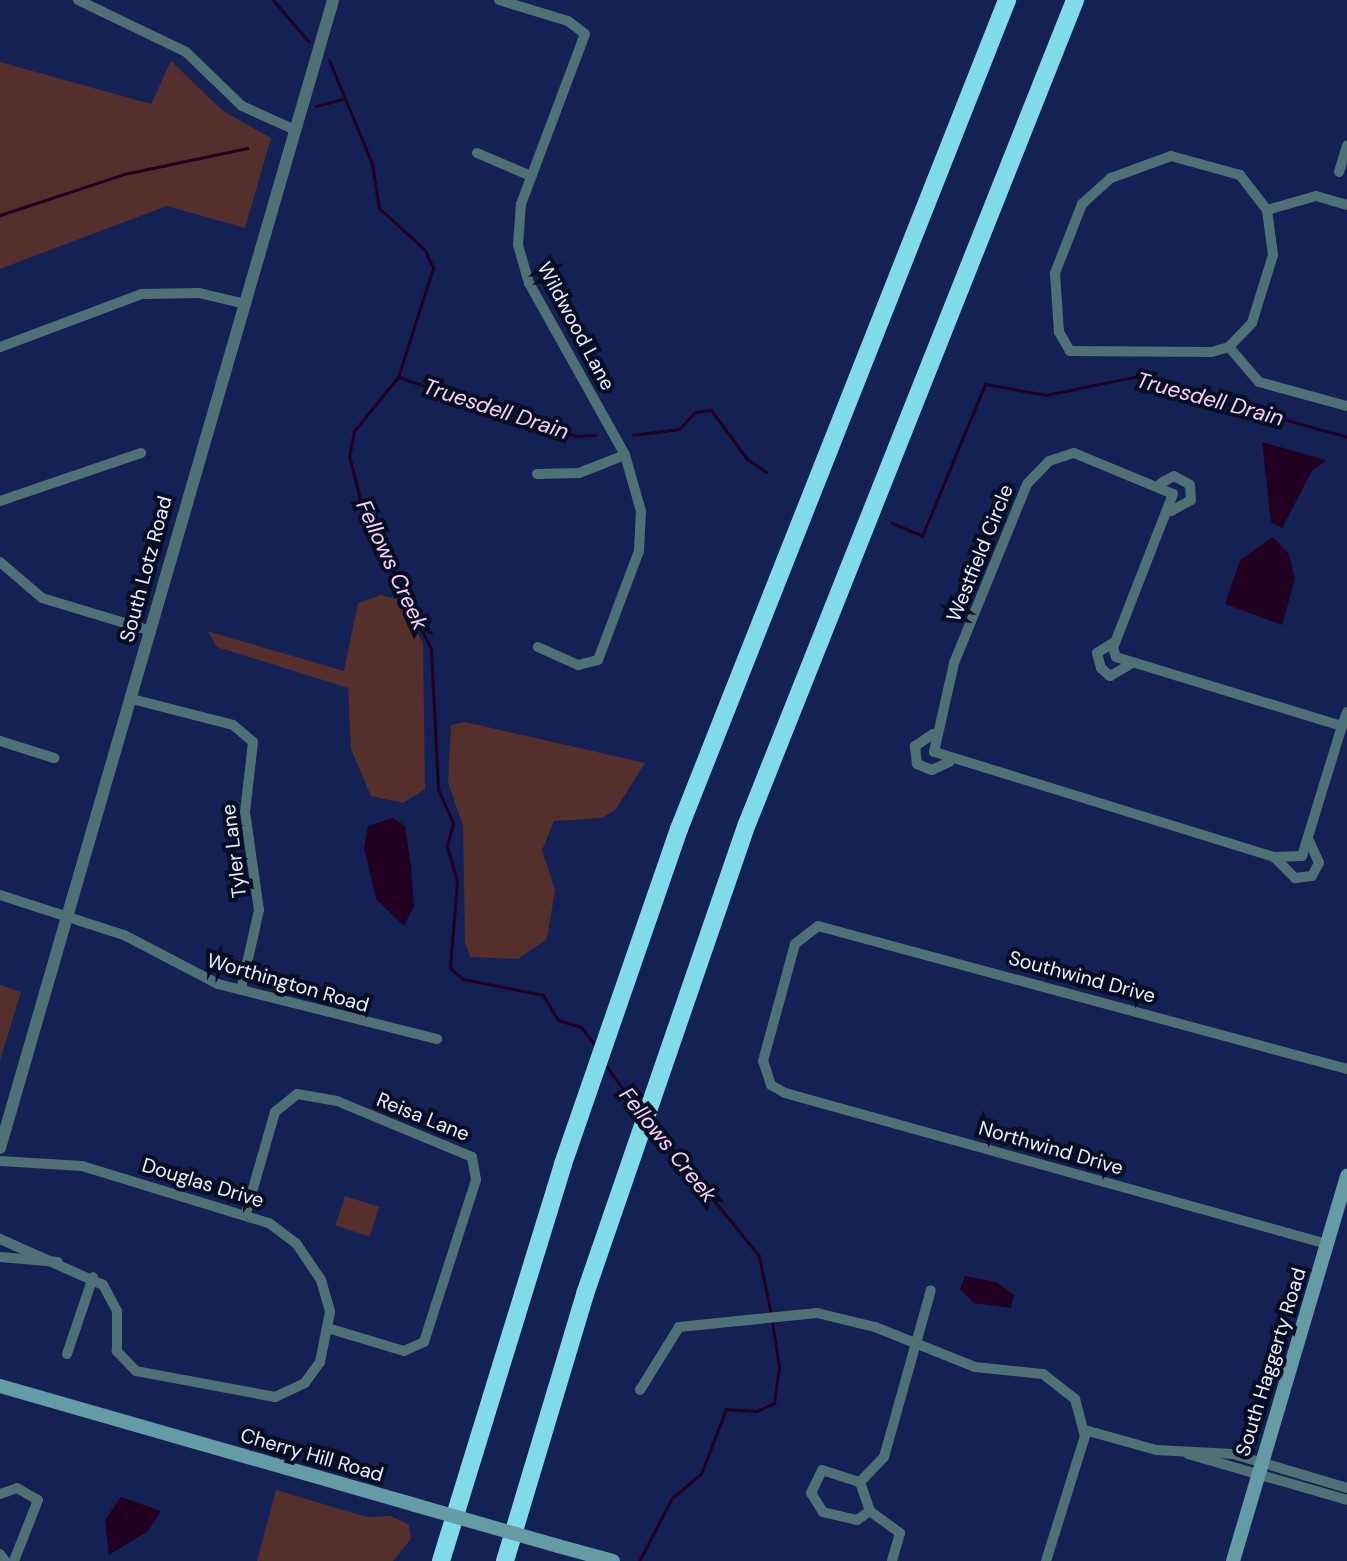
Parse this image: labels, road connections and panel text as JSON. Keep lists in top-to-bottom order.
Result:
{
  "streets": {
    "main road": ["South Haggerty Road", "Cherry Hill Road"],
    "street": [
      "Wildwood Lane",
      "Westfield Circle",
      "South Lotz Road",
      "Tyler Lane",
      "Southwind Drive",
      "Worthington Road",
      "Reisa Lane",
      "Northwind Drive",
      "Douglas Drive"
    ]
  },
  "crossings": [
    ["South Lotz Road", "Tyler Lane"],
    ["South Lotz Road", "Worthington Road"],
    ["Tyler Lane", "Worthington Road"],
    ["Southwind Drive", "Northwind Drive"],
    ["Reisa Lane", "Douglas Drive"],
    ["Northwind Drive", "South Haggerty Road"]
  ],
  "water": ["Truesdell Drain", "Fellows Creek"]
}
